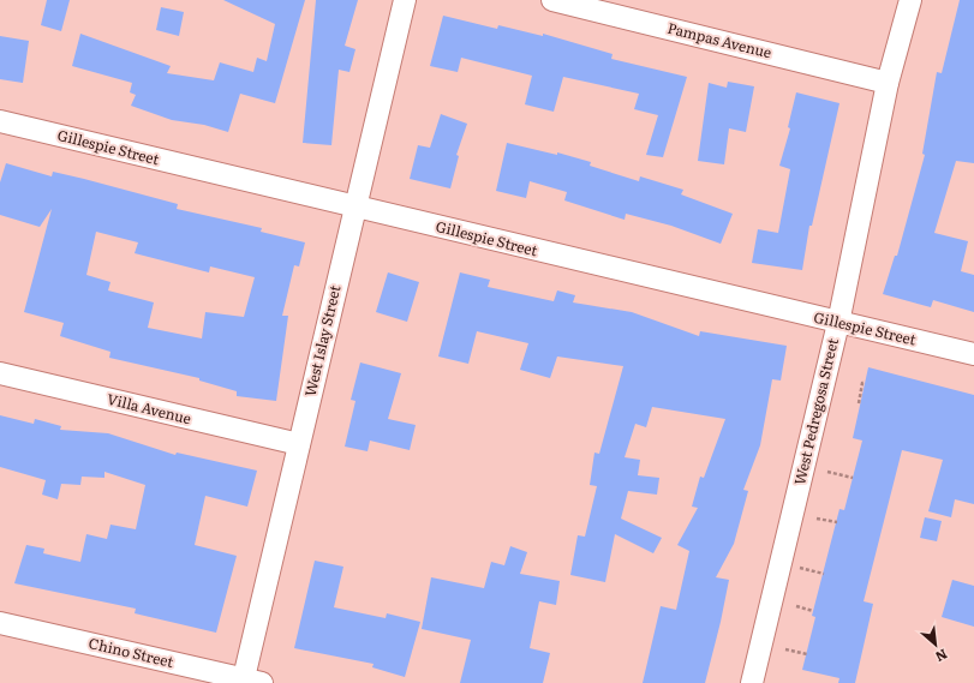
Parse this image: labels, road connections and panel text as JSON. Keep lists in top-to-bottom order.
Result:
{
  "streets": {
    "street": [
      "Pampas Avenue",
      "Gillespie Street",
      "West Islay Street",
      "Villa Avenue",
      "West Pedregosa Street",
      "Chino Street"
    ]
  },
  "crossings": [
    ["Pampas Avenue", "West Pedregosa Street"],
    ["Gillespie Street", "West Islay Street"],
    ["Gillespie Street", "West Pedregosa Street"],
    ["West Islay Street", "Villa Avenue"],
    ["West Islay Street", "Chino Street"]
  ],
  "north": "bottom right"
}
